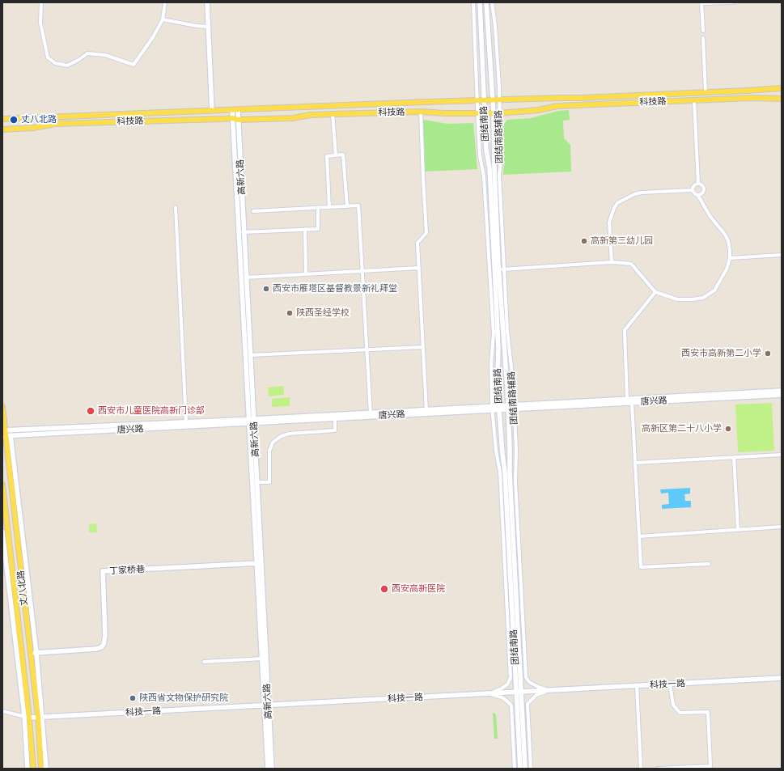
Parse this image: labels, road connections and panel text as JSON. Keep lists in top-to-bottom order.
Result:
{
  "streets": {
    "main road": ["科技路", "丈八北路"],
    "street": [
      "团结南路",
      "团结南路辅路",
      "高新六路",
      "唐兴路",
      "丁家桥巷",
      "科技一路"
    ]
  },
  "crossings": [
    ["科技路", "团结南路"],
    ["科技路", "团结南路辅路"],
    ["科技路", "高新六路"],
    ["团结南路", "团结南路辅路"],
    ["团结南路", "唐兴路"],
    ["团结南路", "科技一路"],
    ["团结南路辅路", "唐兴路"],
    ["团结南路辅路", "科技一路"],
    ["高新六路", "唐兴路"],
    ["高新六路", "丁家桥巷"],
    ["高新六路", "科技一路"],
    ["唐兴路", "丈八北路"],
    ["丁家桥巷", "丈八北路"],
    ["丈八北路", "科技一路"]
  ],
  "places": [
    "丈八北路",
    "高新第三幼儿园",
    "西安市雁塔区基督教景新礼拜堂",
    "陕西圣经学校",
    "西安市高新第二小学",
    "西安市儿童医院高新门诊部",
    "高新区第二十八小学",
    "西安高新医院",
    "陕西省文物保护研究院"
  ]
}
